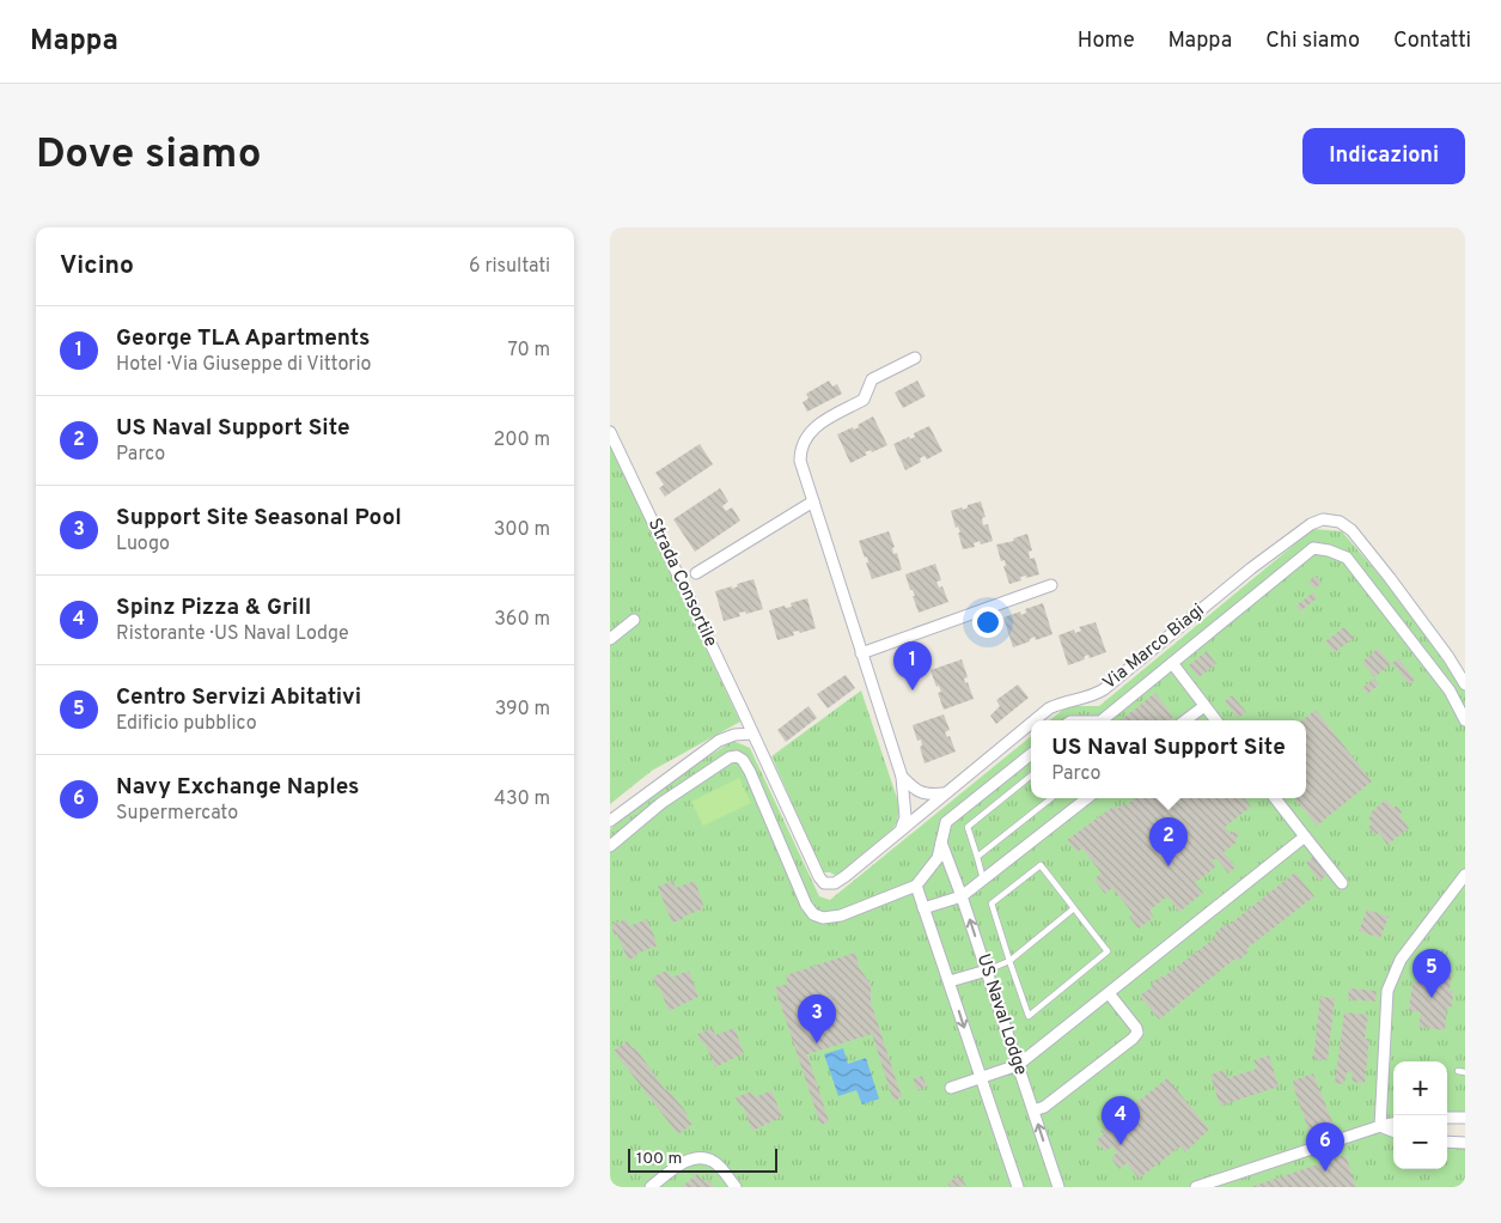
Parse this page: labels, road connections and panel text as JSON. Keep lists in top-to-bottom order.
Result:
{
  "streets": {
    "street": ["Strada Consortile", "Via Marco Biagi", "US Naval Lodge"]
  },
  "crossings": [
    ["Strada Consortile", "Via Marco Biagi"]
  ],
  "scale_bar": "100 m",
  "page": {
    "header": "Mappa",
    "nav": [
      "Home",
      "Mappa",
      "Chi siamo",
      "Contatti"
    ],
    "buttons": "Indicazioni",
    "title": "Dove siamo",
    "heading": ["Vicino", "6 risultati"],
    "list": [
      {
        "mark": "1",
        "name": "George TLA Apartments",
        "note": "Hotel · Via Giuseppe di Vittorio",
        "value": "70 m"
      },
      {
        "mark": "2",
        "name": "US Naval Support Site",
        "note": "Parco",
        "value": "200 m"
      },
      {
        "mark": "3",
        "name": "Support Site Seasonal Pool",
        "note": "Luogo",
        "value": "300 m"
      },
      {
        "mark": "4",
        "name": "Spinz Pizza & Grill",
        "note": "Ristorante · US Naval Lodge",
        "value": "360 m"
      },
      {
        "mark": "5",
        "name": "Centro Servizi Abitativi",
        "note": "Edificio pubblico",
        "value": "390 m"
      },
      {
        "mark": "6",
        "name": "Navy Exchange Naples",
        "note": "Supermercato",
        "value": "430 m"
      }
    ],
    "pins": [
      "1",
      "2",
      "5",
      "3",
      "4",
      "6"
    ],
    "popup": ["US Naval Support Site", "Parco"],
    "map_buttons": ["+", "−"],
    "scale": "100 m"
  }
}
